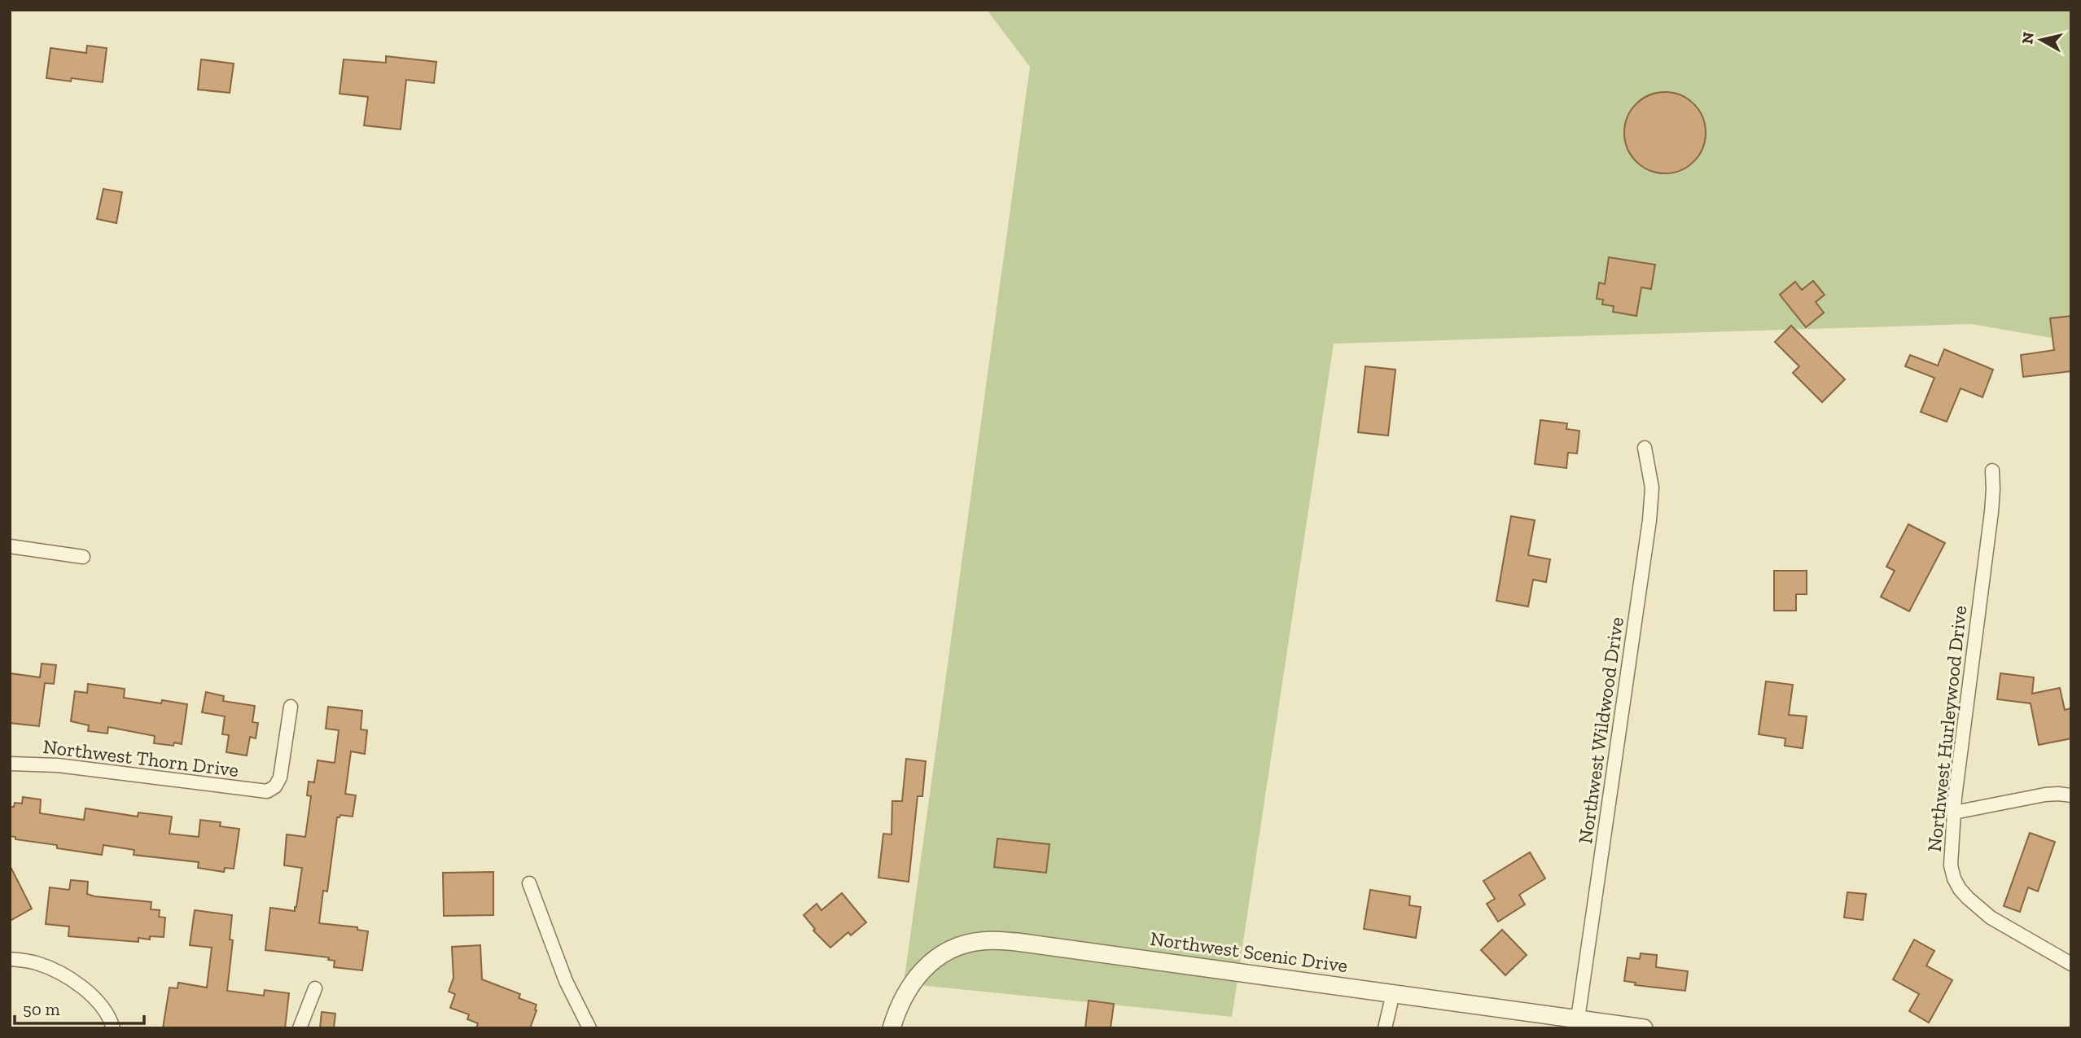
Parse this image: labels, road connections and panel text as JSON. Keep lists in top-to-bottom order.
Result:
{
  "streets": {
    "street": [
      "Northwest Hurleywood Drive",
      "Northwest Wildwood Drive",
      "Northwest Thorn Drive",
      "Northwest Scenic Drive"
    ]
  },
  "crossings": [
    ["Northwest Wildwood Drive", "Northwest Scenic Drive"]
  ],
  "scale_bar": "50 m",
  "north": "left"
}
